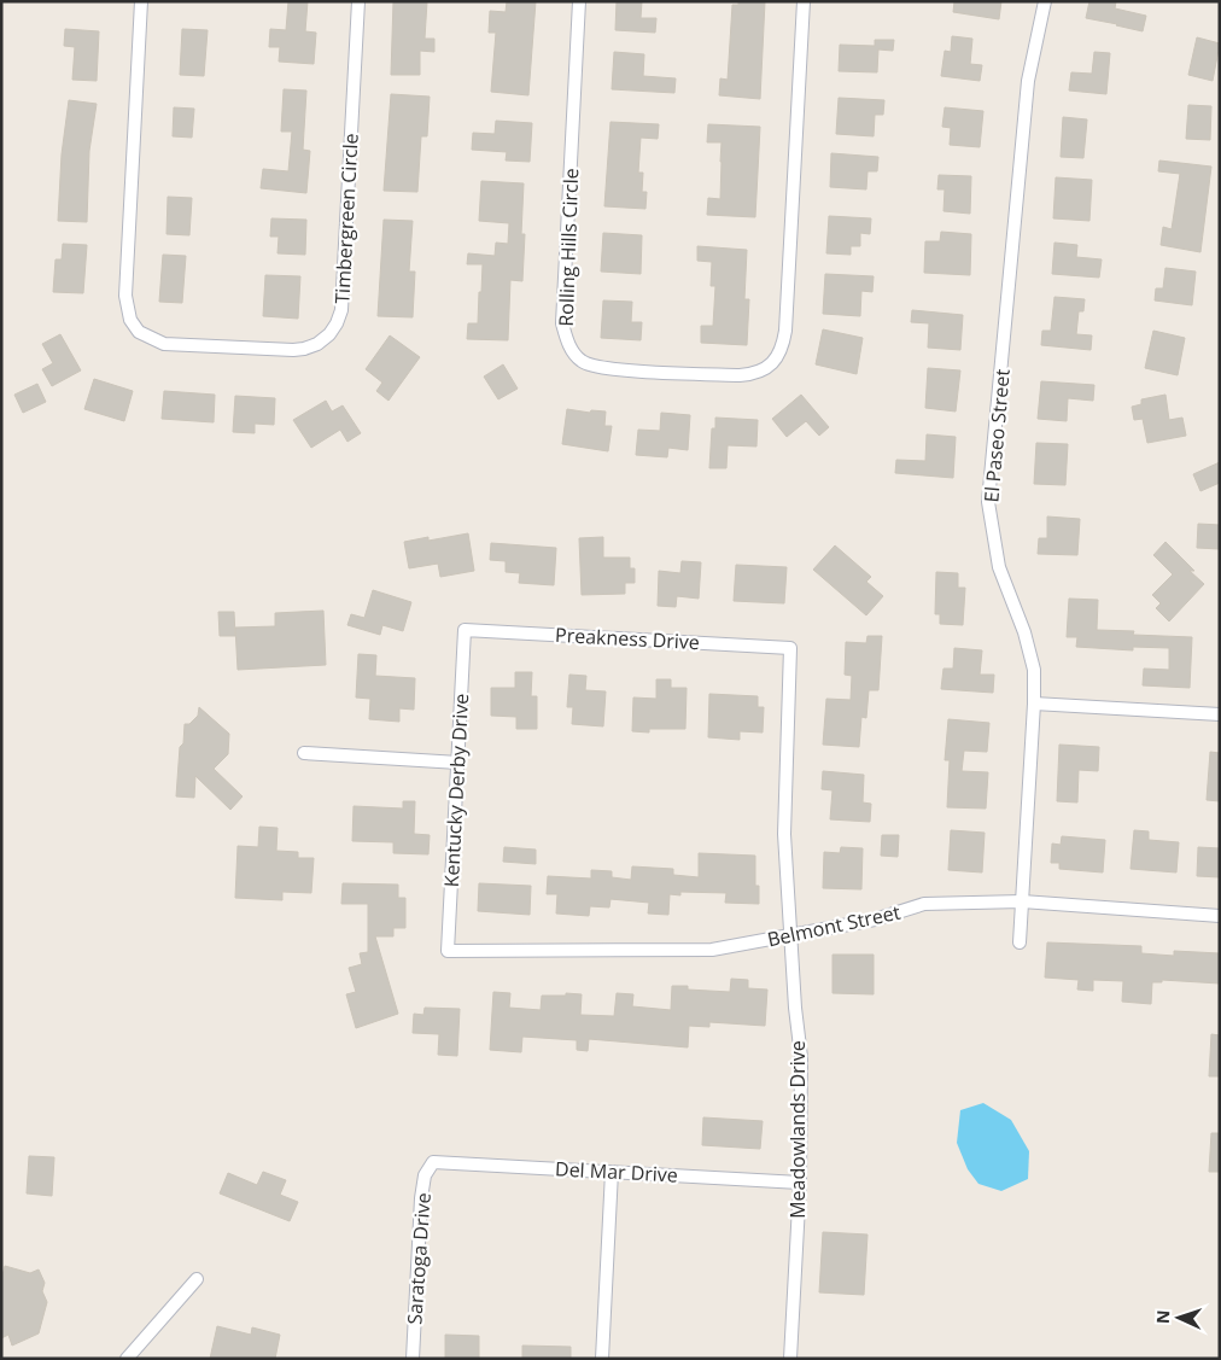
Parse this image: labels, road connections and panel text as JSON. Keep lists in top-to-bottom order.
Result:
{
  "streets": {
    "street": [
      "Timbergreen Circle",
      "Rolling Hills Circle",
      "El Paseo Street",
      "Preakness Drive",
      "Kentucky Derby Drive",
      "Belmont Street",
      "Meadowlands Drive",
      "Del Mar Drive",
      "Saratoga Drive"
    ]
  },
  "crossings": [
    ["El Paseo Street", "Belmont Street"],
    ["Preakness Drive", "Kentucky Derby Drive"],
    ["Preakness Drive", "Meadowlands Drive"],
    ["Kentucky Derby Drive", "Belmont Street"],
    ["Belmont Street", "Meadowlands Drive"],
    ["Meadowlands Drive", "Del Mar Drive"],
    ["Del Mar Drive", "Saratoga Drive"]
  ],
  "north": "left"
}
